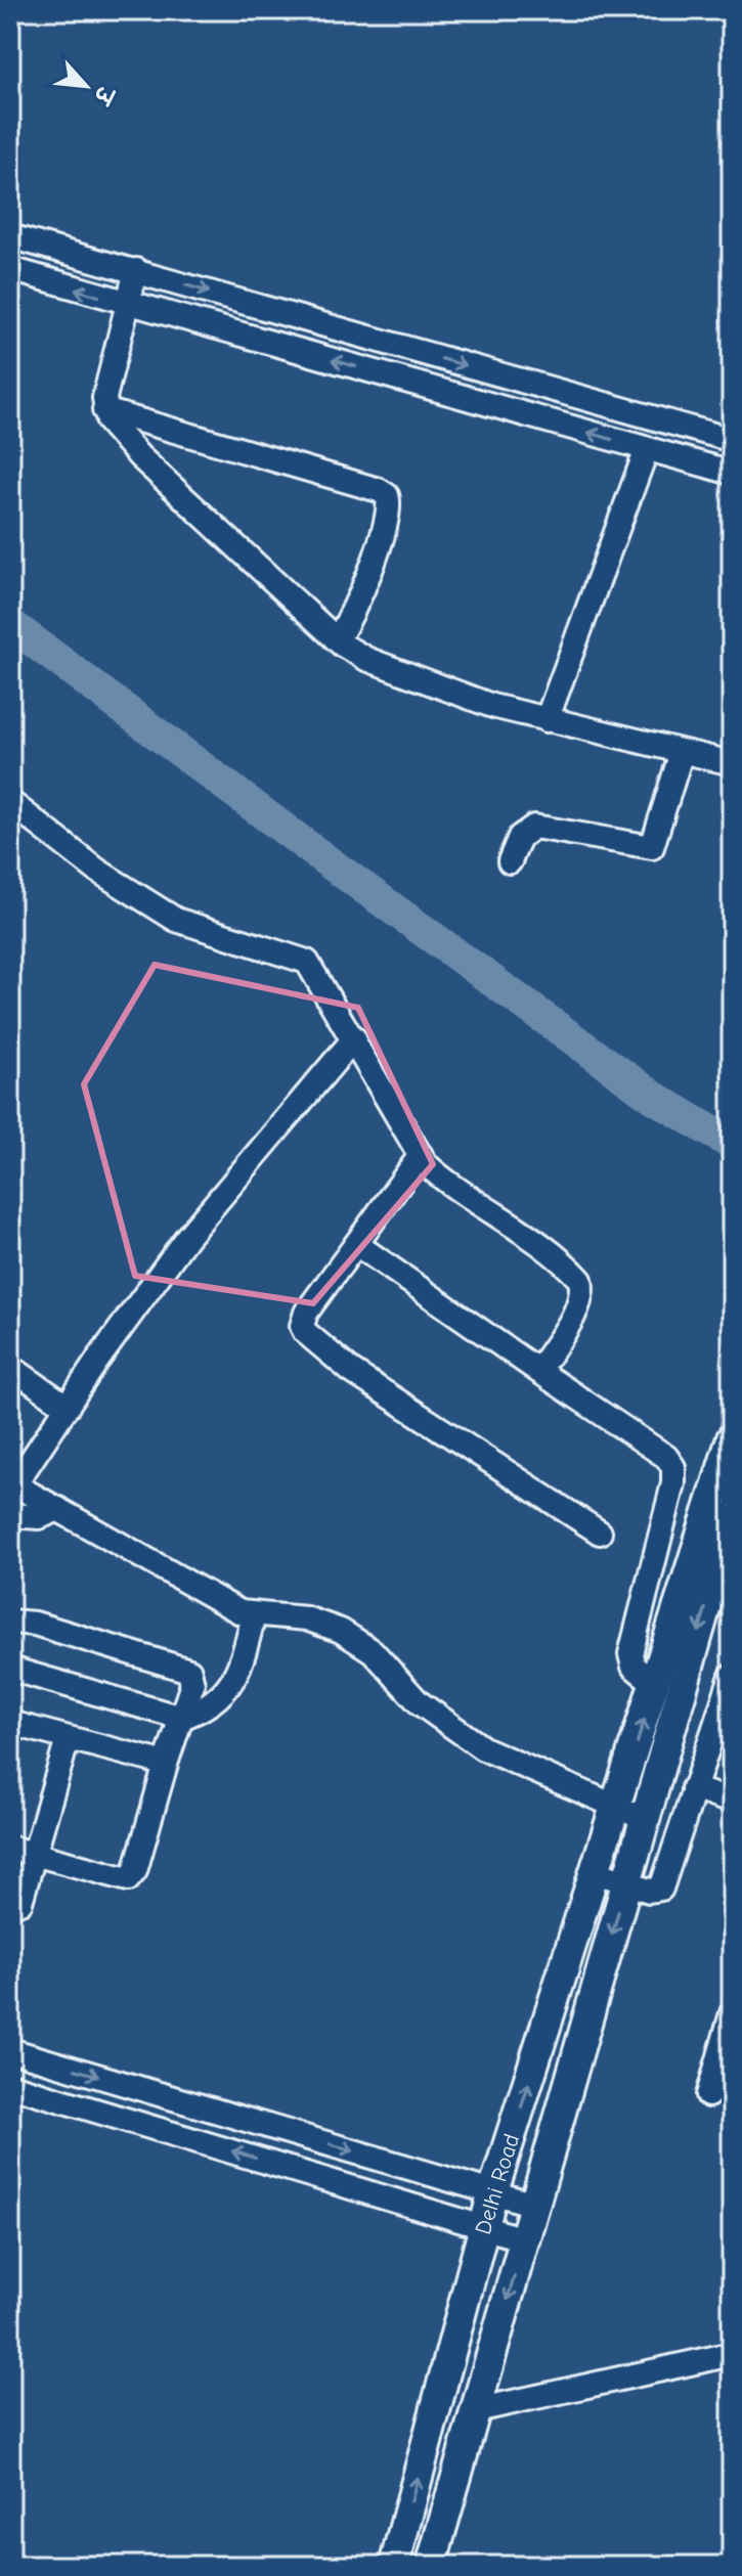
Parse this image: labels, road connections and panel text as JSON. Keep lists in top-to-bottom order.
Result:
{
  "streets": {
    "main road": ["Delhi Road"]
  },
  "north": "bottom right"
}
